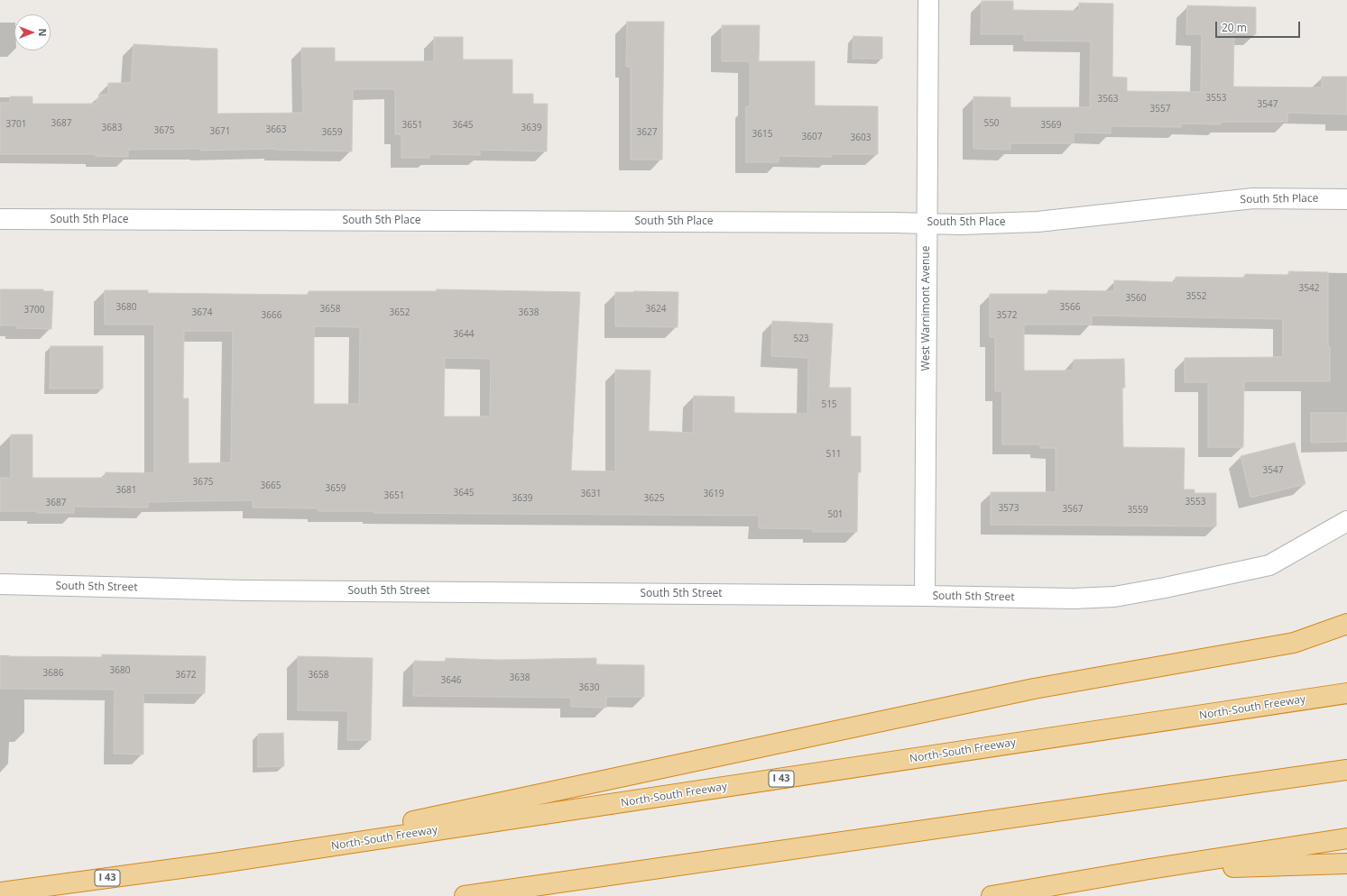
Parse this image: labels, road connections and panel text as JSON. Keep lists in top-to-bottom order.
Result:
{
  "streets": {
    "highway": ["North-South Freeway", "I 43"],
    "street": ["South 5th Place", "West Warnimont Avenue", "South 5th Street"]
  },
  "crossings": [
    ["South 5th Place", "West Warnimont Avenue"],
    ["West Warnimont Avenue", "South 5th Street"]
  ],
  "house_numbers": [
    "3553",
    "3563",
    "3547",
    "3557",
    "3687",
    "550",
    "3701",
    "3651",
    "3645",
    "3569",
    "3683",
    "3639",
    "3663",
    "3675",
    "3671",
    "3659",
    "3627",
    "3615",
    "3607",
    "3603",
    "3542",
    "3552",
    "3560",
    "3680",
    "3566",
    "3658",
    "3624",
    "3700",
    "3674",
    "3652",
    "3638",
    "3666",
    "3572",
    "3644",
    "523",
    "515",
    "511",
    "3547",
    "3675",
    "3665",
    "3659",
    "3681",
    "3645",
    "3631",
    "3619",
    "3651",
    "3639",
    "3625",
    "3553",
    "3687",
    "3573",
    "3567",
    "3559",
    "501",
    "3680",
    "3686",
    "3672",
    "3658",
    "3638",
    "3646",
    "3630"
  ],
  "scale_bar": "20 m",
  "north": "right"
}
